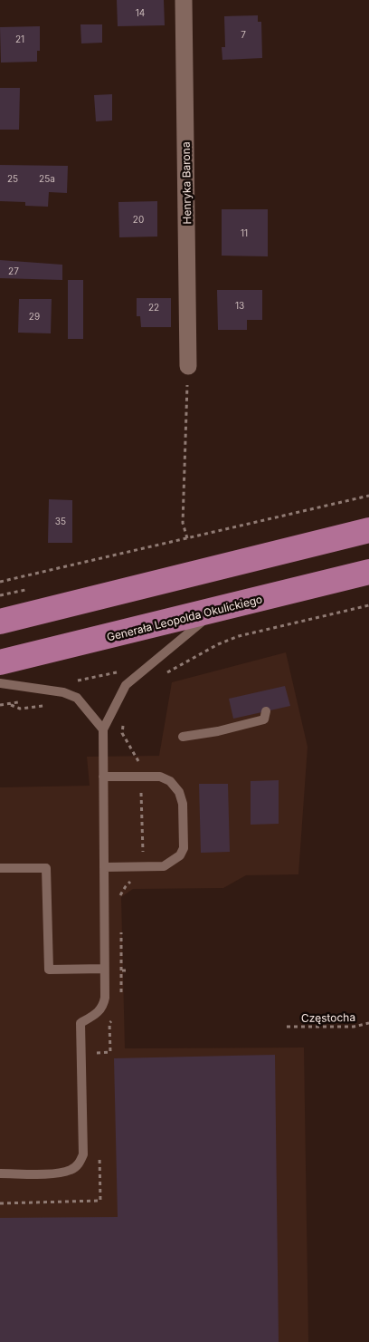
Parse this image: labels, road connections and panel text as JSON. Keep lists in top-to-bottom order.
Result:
{
  "streets": {
    "main road": ["Generała Leopolda Okulickiego"],
    "street": ["Henryka Barona"],
    "path": ["Częstocha"]
  },
  "house_numbers": [
    "14",
    "7",
    "21",
    "25",
    "25a",
    "20",
    "11",
    "27",
    "13",
    "22",
    "29",
    "35"
  ]
}
